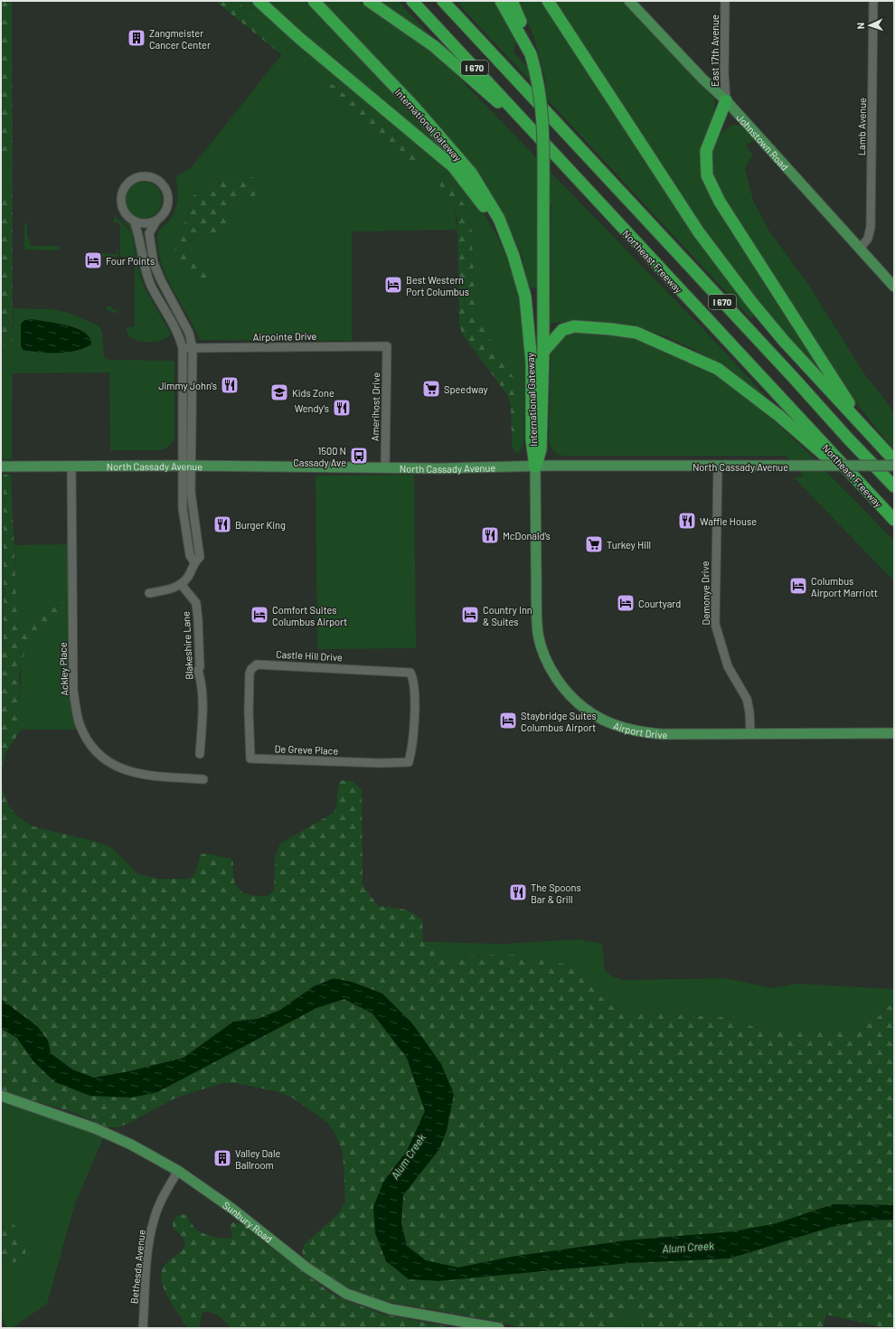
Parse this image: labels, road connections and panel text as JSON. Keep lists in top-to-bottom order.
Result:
{
  "streets": {
    "highway": ["I 670", "International Gateway", "Northeast Freeway"],
    "main road": [
      "Johnstown Road",
      "North Cassady Avenue",
      "Airport Drive",
      "Sunbury Road"
    ],
    "street": [
      "East 17th Avenue",
      "Lamb Avenue",
      "Airpointe Drive",
      "Amerihost Drive",
      "Demonye Drive",
      "Blakeshire Lane",
      "Castle Hill Drive",
      "Ackley Place",
      "De Greve Place",
      "Bethesda Avenue"
    ]
  },
  "crossings": [
    ["East 17th Avenue", "Johnstown Road"],
    ["International Gateway", "North Cassady Avenue"],
    ["International Gateway", "Airport Drive"],
    ["Lamb Avenue", "Johnstown Road"],
    ["Airpointe Drive", "Amerihost Drive"],
    ["Amerihost Drive", "North Cassady Avenue"],
    ["North Cassady Avenue", "Demonye Drive"],
    ["North Cassady Avenue", "Ackley Place"],
    ["North Cassady Avenue", "Airport Drive"],
    ["Demonye Drive", "Airport Drive"],
    ["Castle Hill Drive", "De Greve Place"],
    ["Sunbury Road", "Bethesda Avenue"]
  ],
  "water": ["Alum Creek"],
  "places": {
    "building": ["Zangmeister Cancer Center", "Valley Dale Ballroom"],
    "hotel": [
      "Four Points",
      "Best Western Port Columbus",
      "Columbus Airport Marriott",
      "Courtyard",
      "Comfort Suites Columbus Airport",
      "Country Inn & Suites",
      "Staybridge Suites Columbus Airport"
    ],
    "restaurant": [
      "Jimmy John's",
      "Wendy's",
      "Waffle House",
      "Burger King",
      "McDonald's",
      "The Spoons Bar & Grill"
    ],
    "supermarket": ["Speedway", "Turkey Hill"],
    "school or university": ["Kids Zone"],
    "bus stop": ["1500 N Cassady Ave"]
  },
  "north": "left"
}
